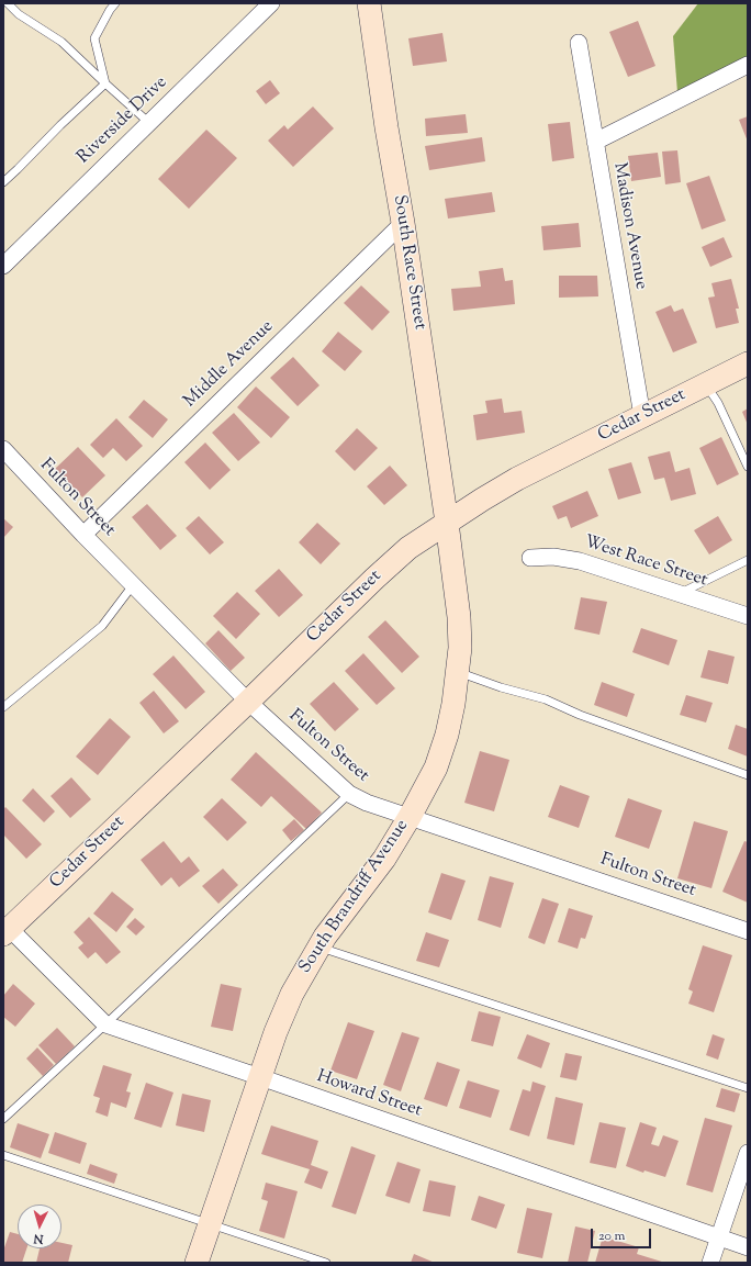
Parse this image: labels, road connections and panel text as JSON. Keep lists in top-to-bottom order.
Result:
{
  "streets": {
    "main road": ["South Race Street", "Cedar Street", "South Brandriff Avenue"],
    "street": [
      "Riverside Drive",
      "Madison Avenue",
      "Middle Avenue",
      "Fulton Street",
      "West Race Street",
      "Howard Street"
    ]
  },
  "crossings": [
    ["Madison Avenue", "Cedar Street"],
    ["South Race Street", "Middle Avenue"],
    ["South Race Street", "Cedar Street"],
    ["South Race Street", "South Brandriff Avenue"],
    ["Middle Avenue", "Fulton Street"],
    ["Cedar Street", "Fulton Street"],
    ["Cedar Street", "South Brandriff Avenue"],
    ["Cedar Street", "Howard Street"],
    ["Fulton Street", "South Brandriff Avenue"],
    ["South Brandriff Avenue", "Howard Street"]
  ],
  "scale_bar": "20 m",
  "north": "bottom"
}
